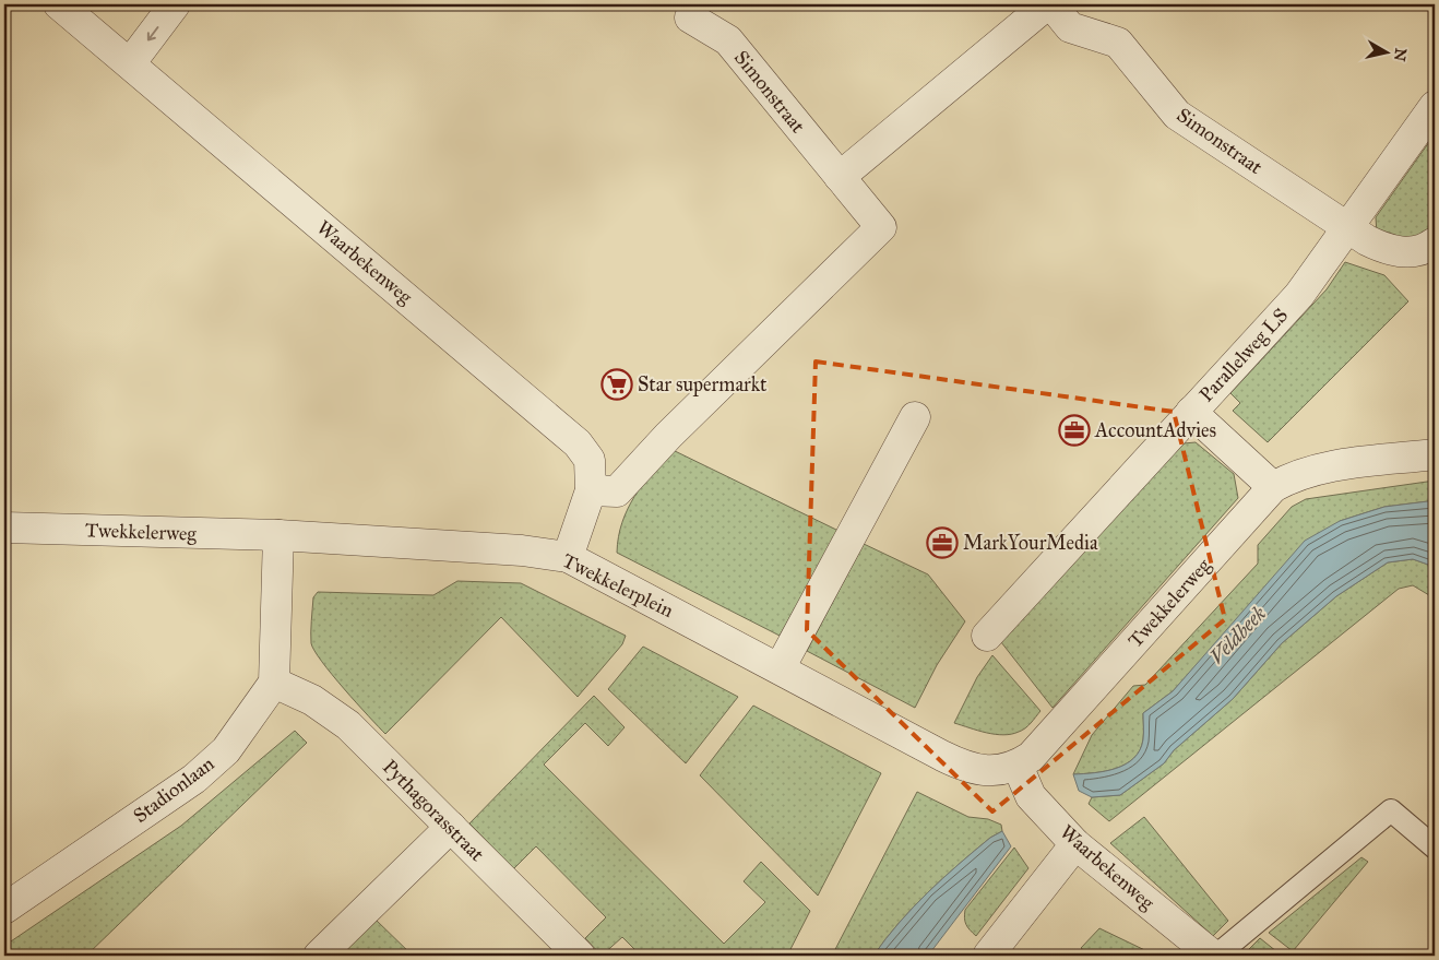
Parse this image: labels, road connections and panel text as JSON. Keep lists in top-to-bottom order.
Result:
{
  "streets": {
    "street": [
      "Simonstraat",
      "Waarbekenweg",
      "Parallelweg LS",
      "Twekkelerweg",
      "Twekkelerplein",
      "Stadionlaan",
      "Pythagorasstraat"
    ]
  },
  "crossings": [
    ["Simonstraat", "Waarbekenweg"],
    ["Simonstraat", "Parallelweg LS"],
    ["Waarbekenweg", "Twekkelerweg"],
    ["Waarbekenweg", "Twekkelerplein"],
    ["Twekkelerweg", "Twekkelerplein"],
    ["Stadionlaan", "Pythagorasstraat"]
  ],
  "water": ["Veldbeek"],
  "places": {
    "supermarket": ["Star supermarkt"],
    "office": ["AccountAdvies", "MarkYourMedia"]
  },
  "north": "right"
}
